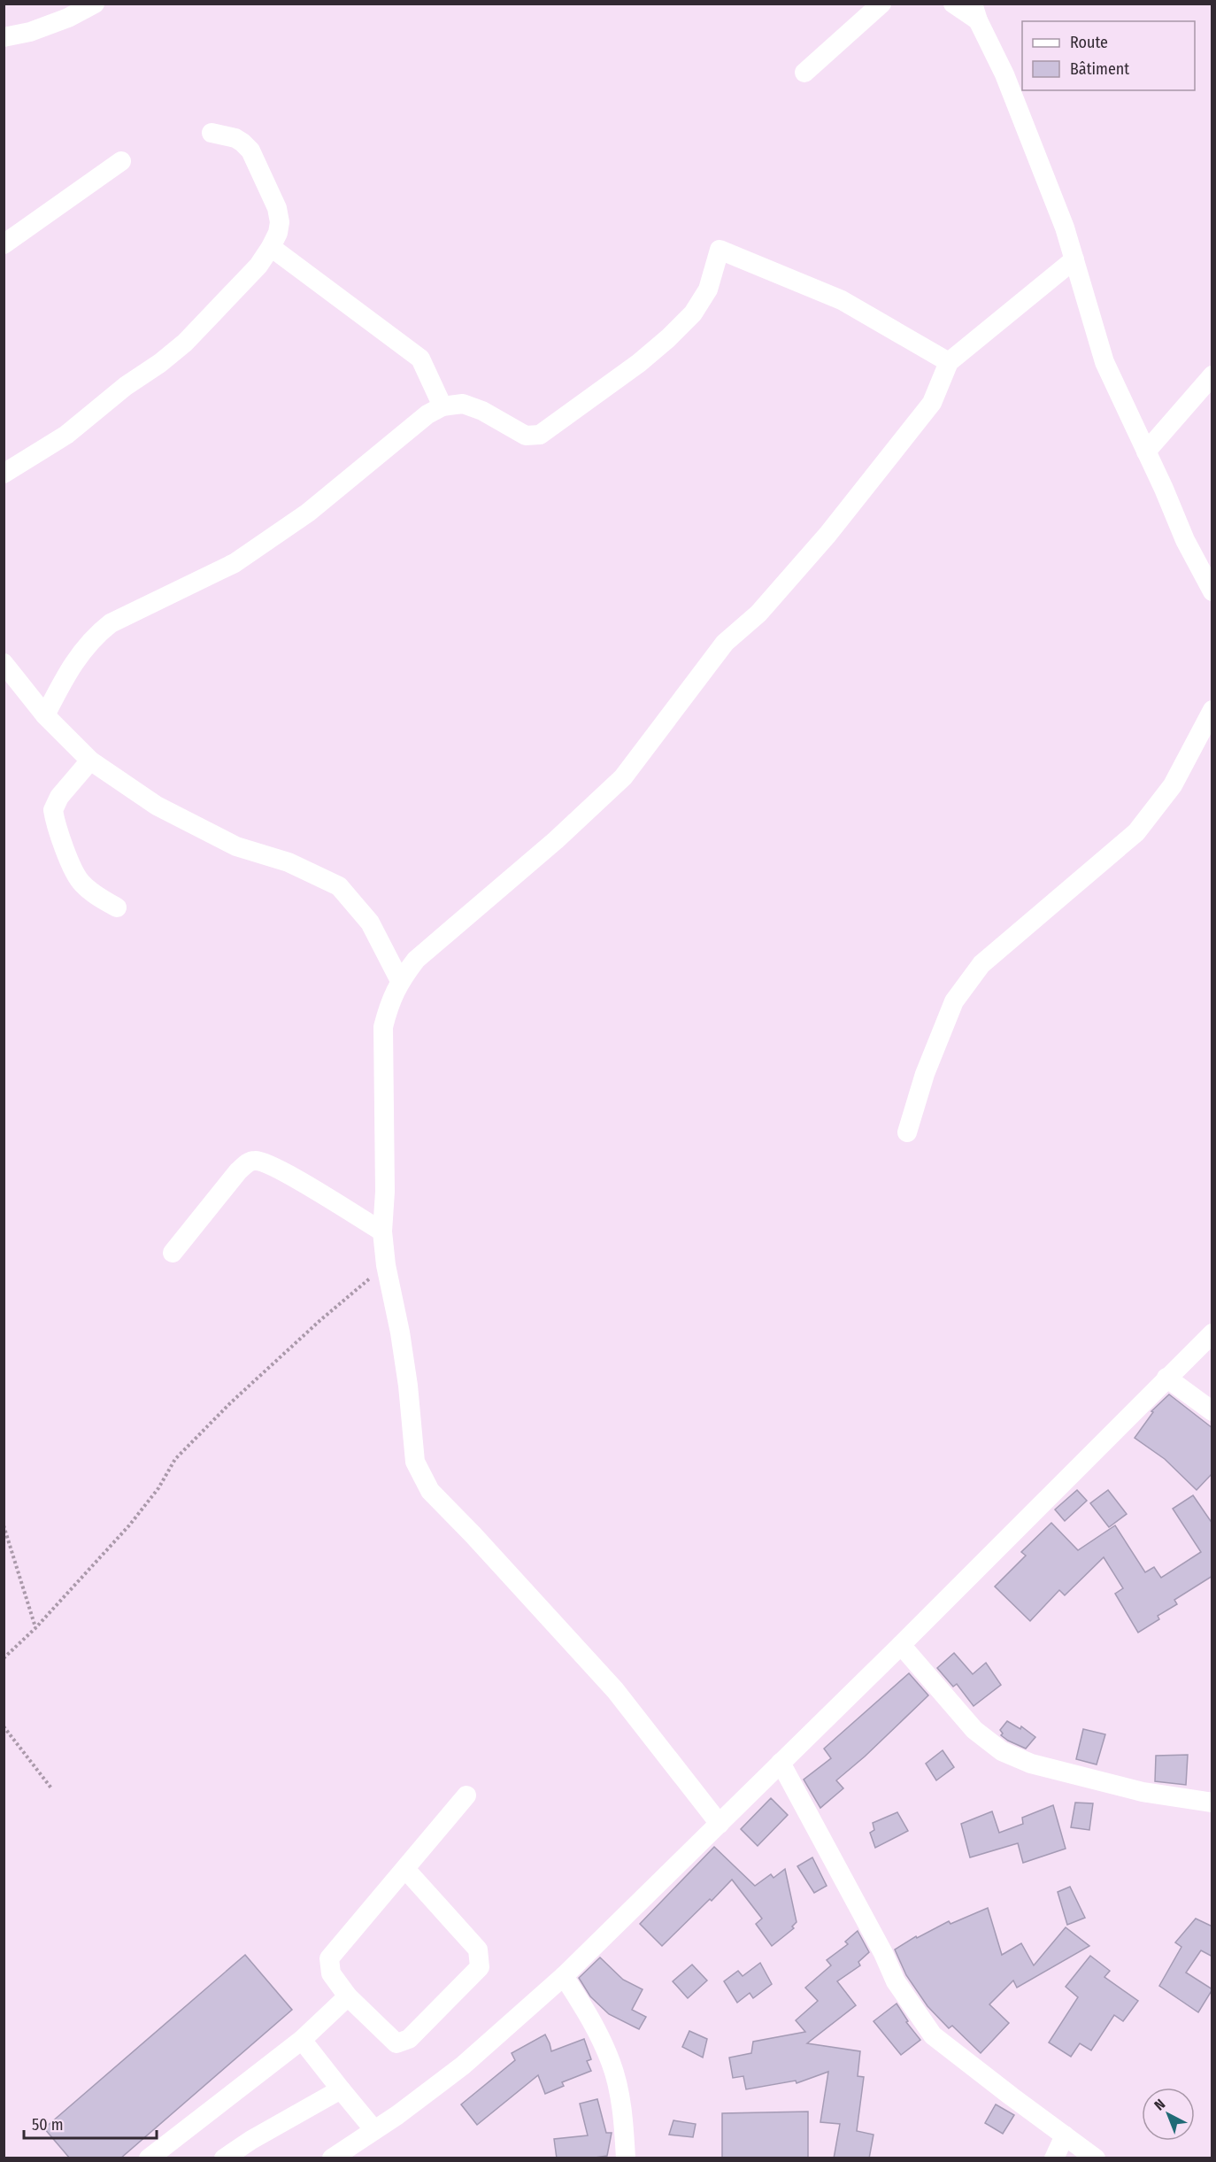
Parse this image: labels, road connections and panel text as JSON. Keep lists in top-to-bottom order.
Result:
{
  "legend": ["Route", "Bâtiment"],
  "scale_bar": "50 m",
  "north": "top left"
}
